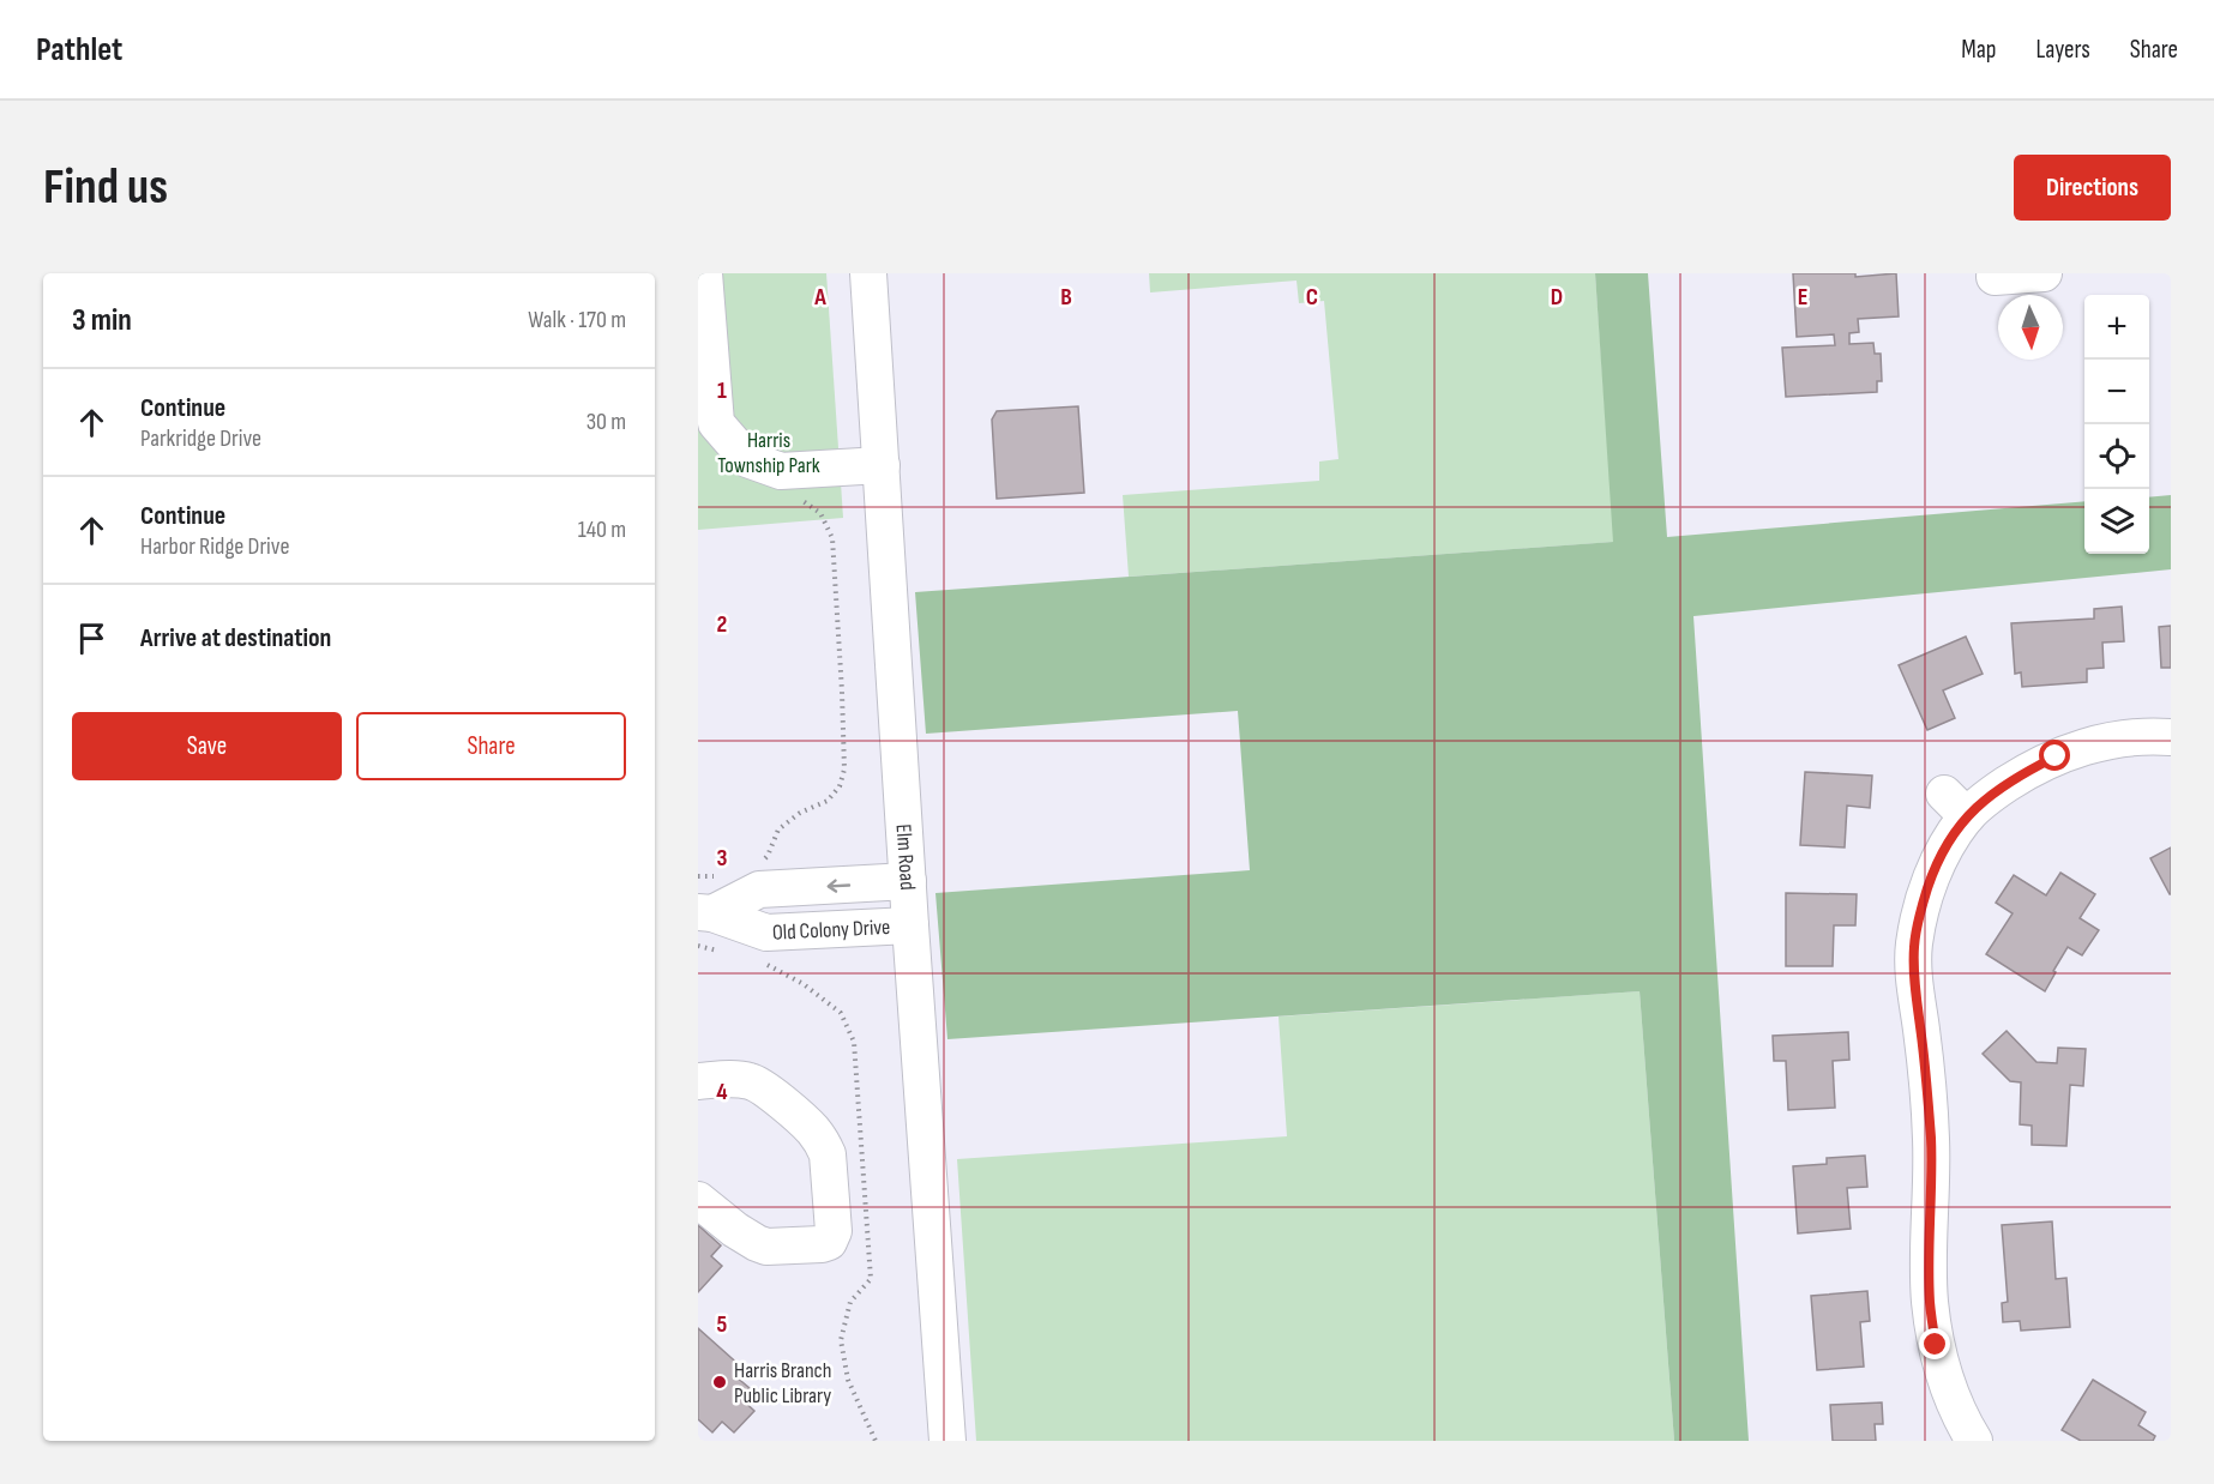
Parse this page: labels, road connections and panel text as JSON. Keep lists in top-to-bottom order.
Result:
{
  "streets": {
    "street": ["Elm Road", "Old Colony Drive"]
  },
  "crossings": [
    ["Elm Road", "Old Colony Drive"]
  ],
  "parks": ["Harris Township Park"],
  "places": ["Harris Branch Public Library"],
  "north": "bottom",
  "page": {
    "header": "Pathlet",
    "nav": ["Map", "Layers", "Share"],
    "buttons": [
      "Directions",
      ["Save", "Share"]
    ],
    "title": "Find us",
    "heading": ["3 min", "Walk · 170 m"],
    "map_buttons": ["+", "−"],
    "list": [
      ["Continue", "Parkridge Drive", "30 m"],
      ["Continue", "Harbor Ridge Drive", "140 m"],
      "Arrive at destination"
    ]
  },
  "grid": {
    "columns": [
      "A",
      "B",
      "C",
      "D",
      "E"
    ],
    "rows": [
      "1",
      "2",
      "3",
      "4",
      "5"
    ]
  }
}
